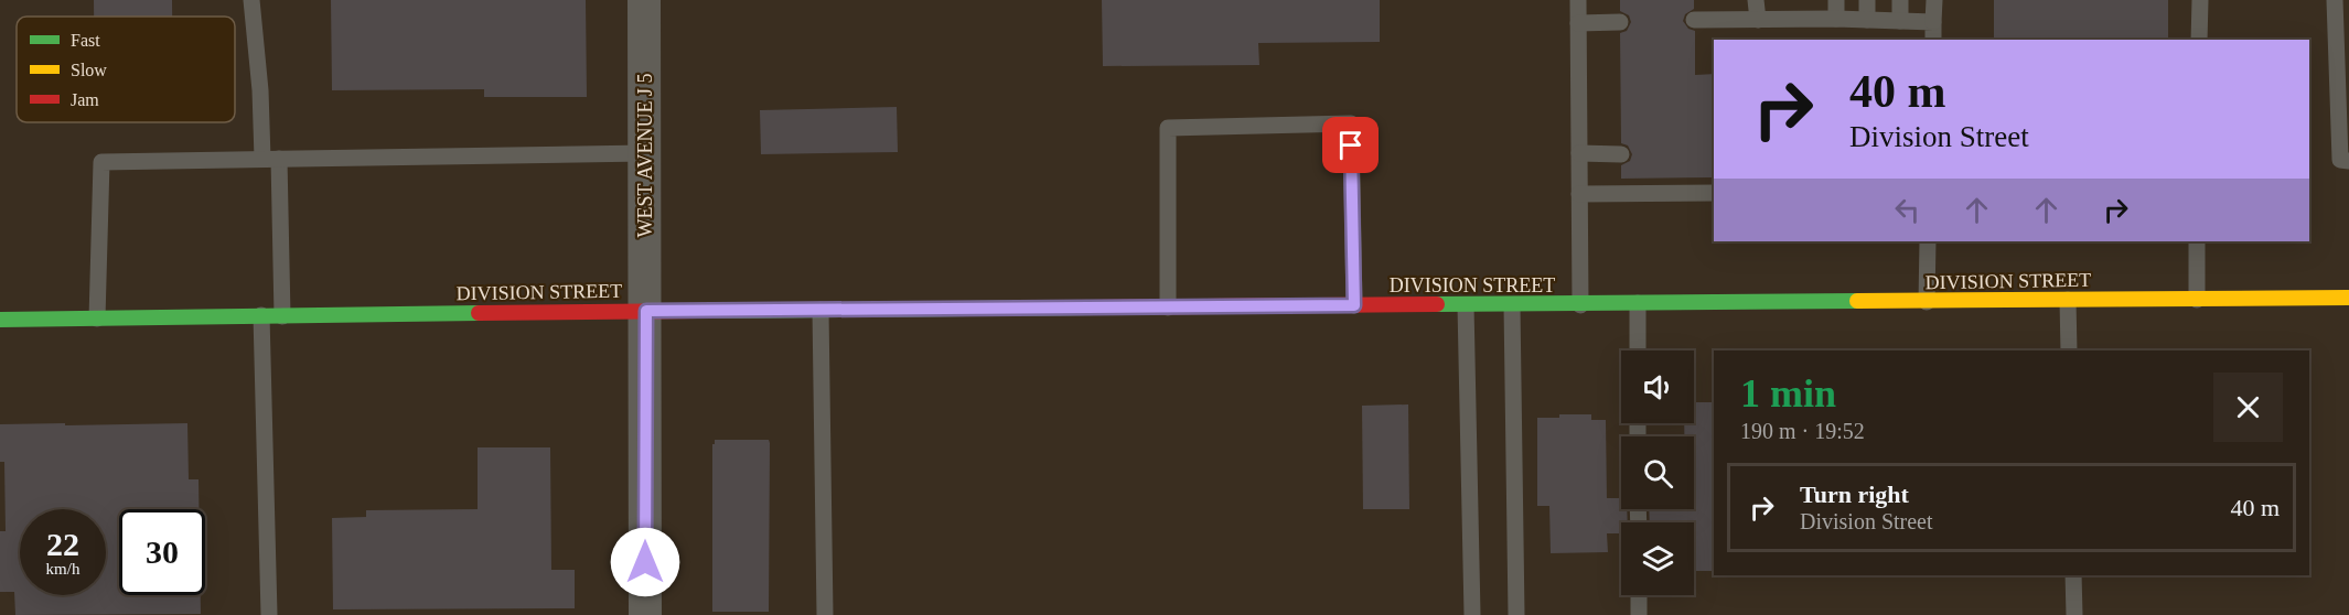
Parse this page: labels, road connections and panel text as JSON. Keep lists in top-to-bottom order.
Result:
{
  "streets": {
    "main road": ["DIVISION STREET"],
    "street": ["WEST AVENUE J 5"]
  },
  "crossings": [
    ["WEST AVENUE J 5", "DIVISION STREET"]
  ],
  "legend": ["Fast", "Slow", "Jam"],
  "page": {
    "turn": ["40 m", "Division Street"],
    "heading": ["1 min", "190 m · 19:52"],
    "list": [
      {
        "name": "Turn right",
        "note": "Division Street",
        "value": "40 m"
      }
    ],
    "speed": "22 km/h",
    "limit": "30"
  }
}
